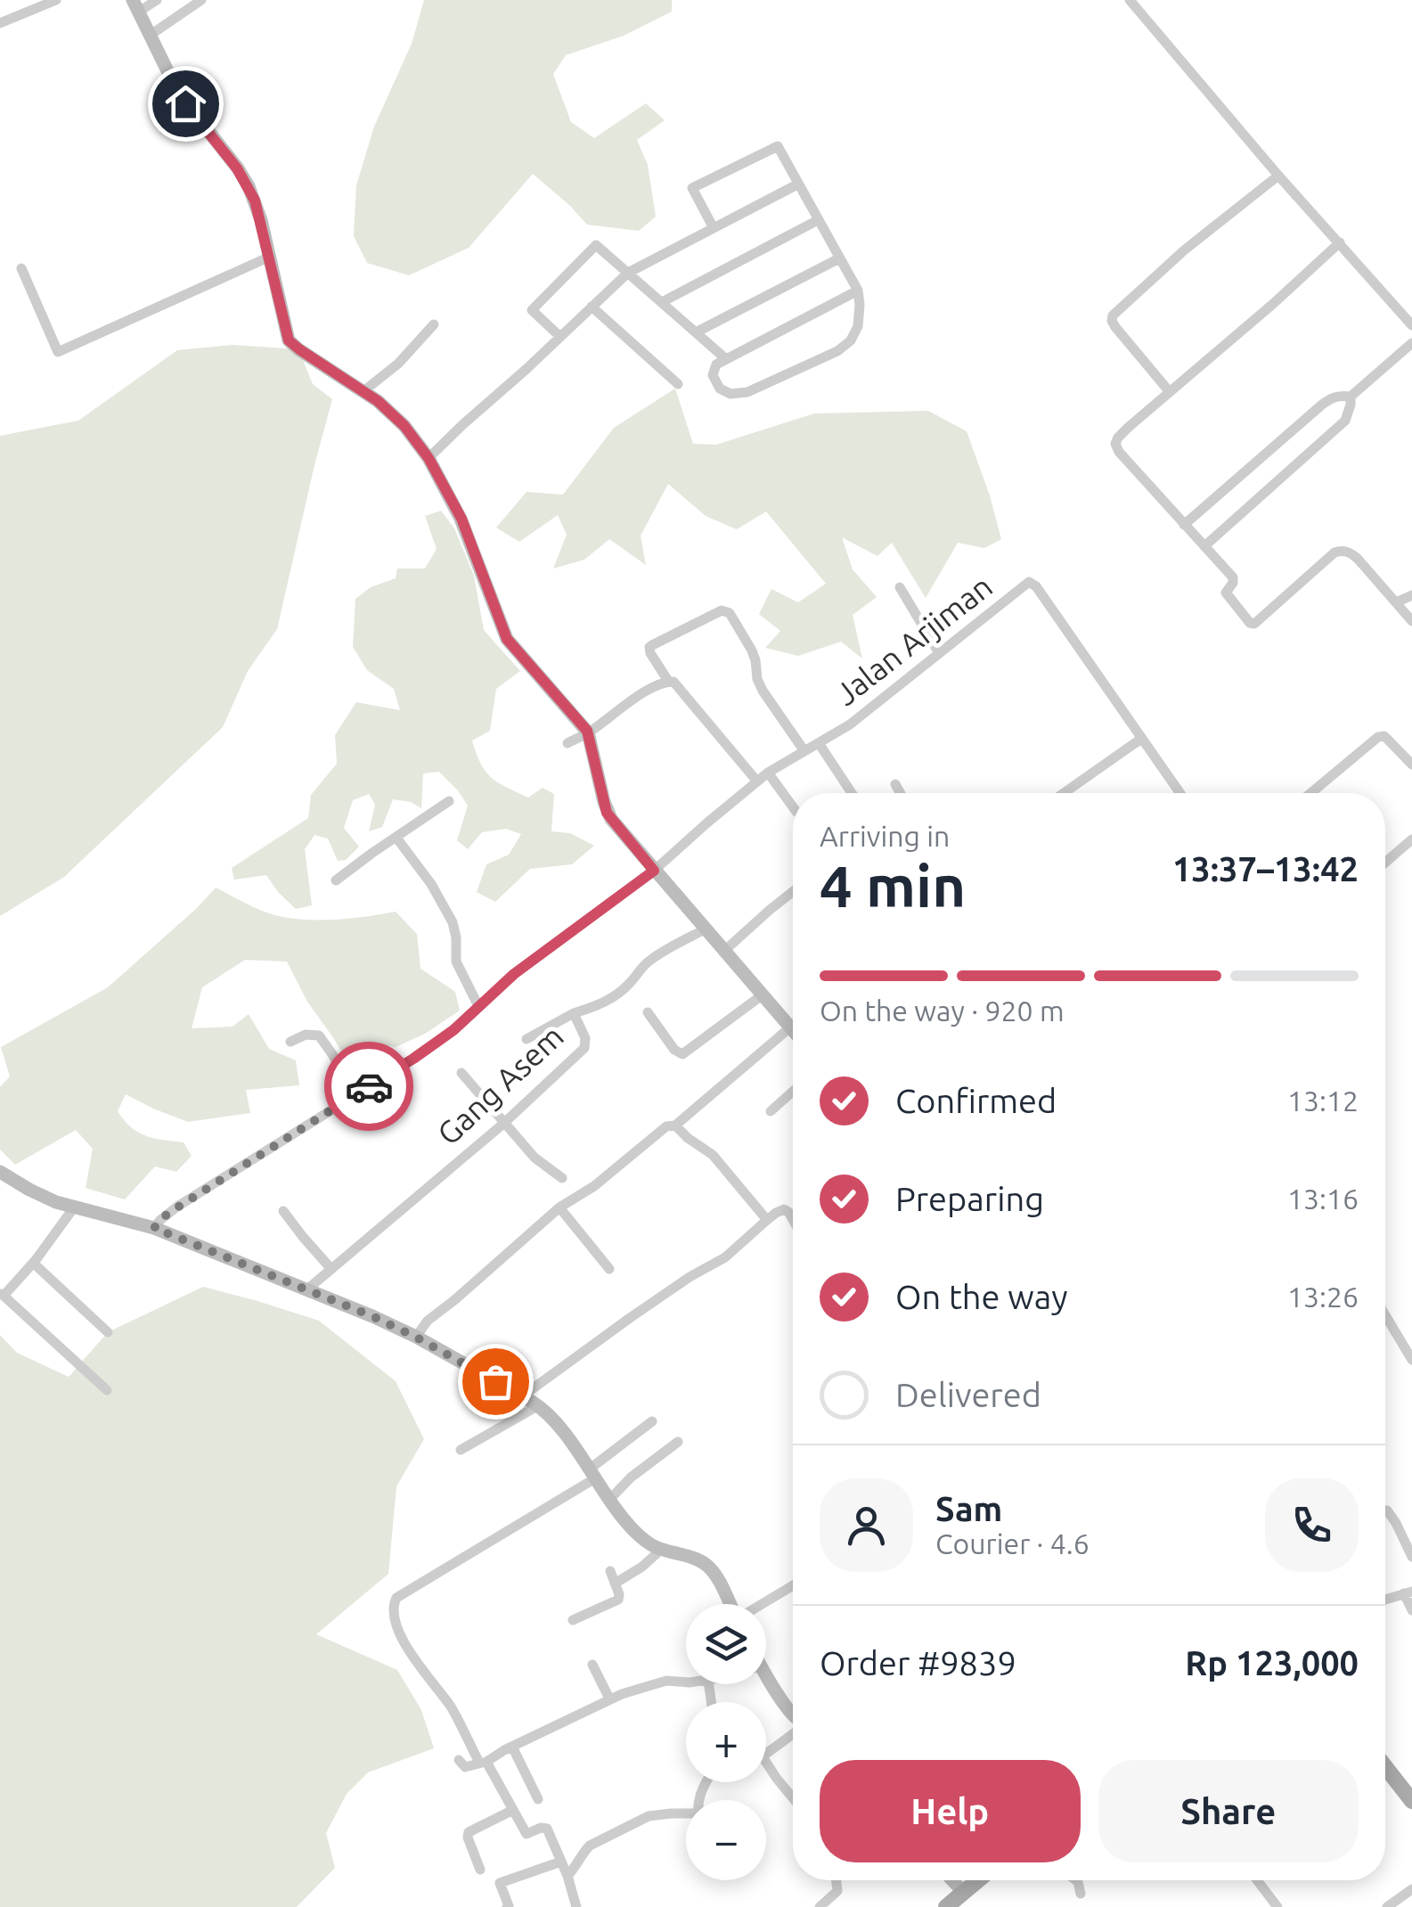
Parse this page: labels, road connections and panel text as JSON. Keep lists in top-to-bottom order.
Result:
{
  "streets": {
    "street": ["Jalan Arjiman", "Gang Asem"]
  },
  "page": {
    "heading": ["4 min", "Arriving in", "13:37–13:42"],
    "panel": [
      "Sam",
      "Courier · 4.6",
      "Order #9839",
      "Rp 123,000"
    ],
    "bar": "On the way · 920 m",
    "list": [
      ["Confirmed", "13:12"],
      ["Preparing", "13:16"],
      ["On the way", "13:26"],
      "Delivered"
    ],
    "map_buttons": ["+", "−"],
    "buttons": ["Help", "Share"]
  }
}
